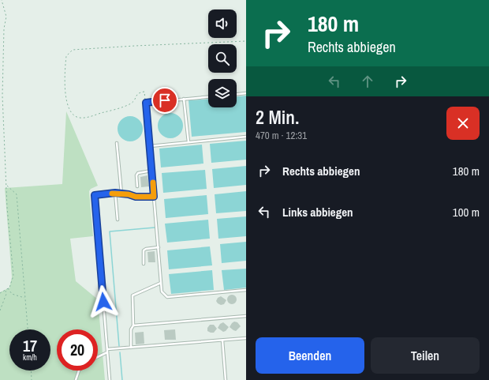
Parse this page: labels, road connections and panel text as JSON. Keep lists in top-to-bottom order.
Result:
{
  "page": {
    "turn": ["180 m", "Rechts abbiegen"],
    "heading": ["2 Min.", "470 m · 12:31"],
    "list": [
      {
        "name": "Rechts abbiegen",
        "value": "180 m"
      },
      {
        "name": "Links abbiegen",
        "value": "100 m"
      }
    ],
    "speed": "17 km/h",
    "limit": "20",
    "buttons": ["Beenden", "Teilen"]
  }
}
